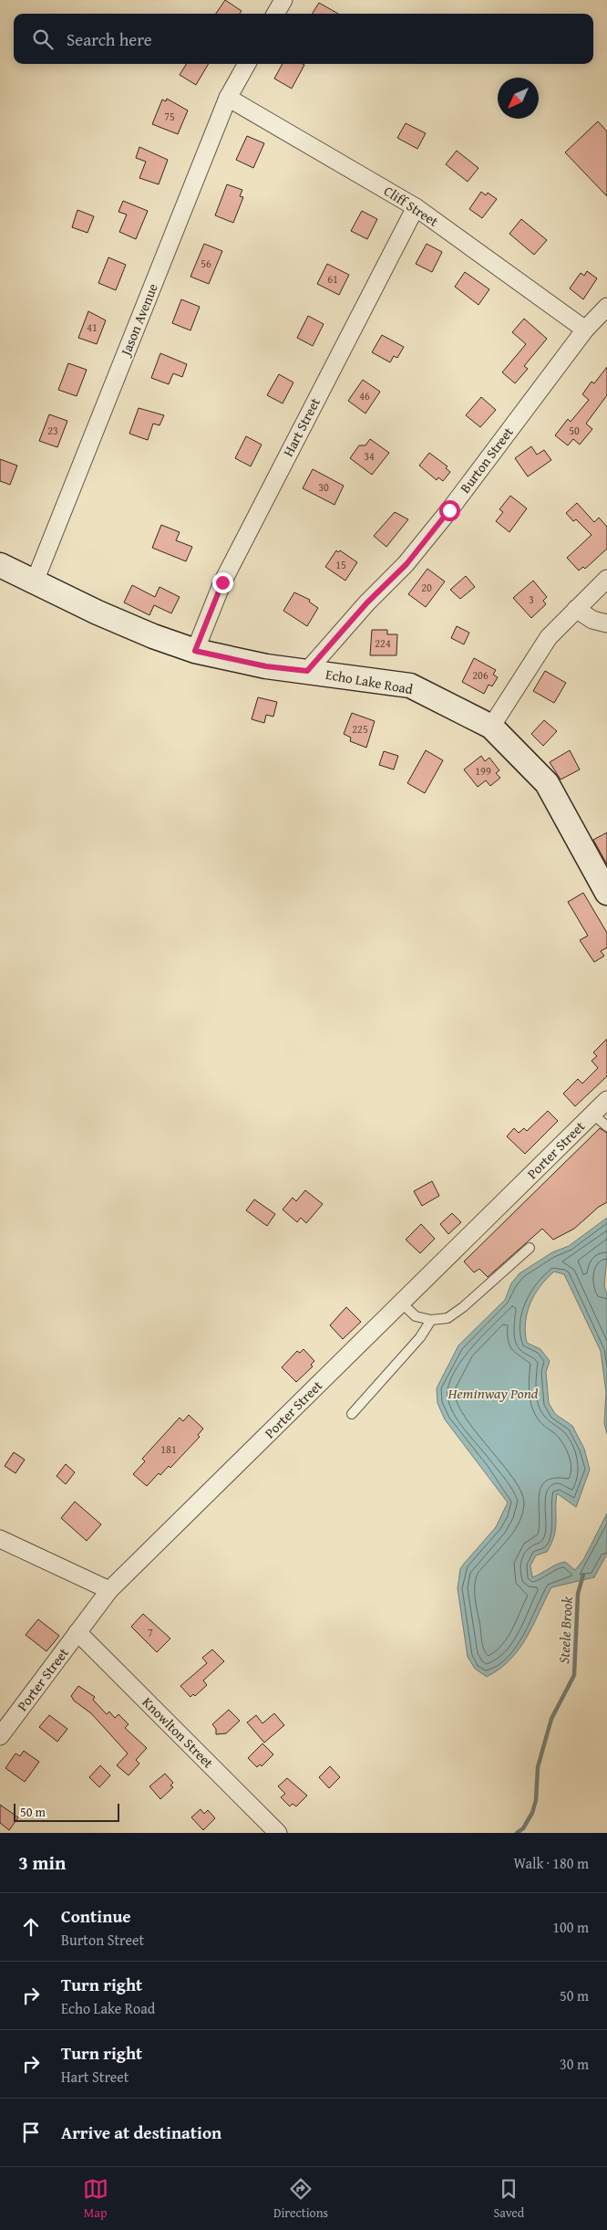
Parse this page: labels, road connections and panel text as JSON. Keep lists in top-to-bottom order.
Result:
{
  "streets": {
    "main road": ["Echo Lake Road"],
    "street": [
      "Cliff Street",
      "Jason Avenue",
      "Hart Street",
      "Burton Street",
      "Porter Street",
      "Knowlton Street"
    ]
  },
  "crossings": [
    ["Cliff Street", "Jason Avenue"],
    ["Cliff Street", "Hart Street"],
    ["Cliff Street", "Burton Street"],
    ["Jason Avenue", "Echo Lake Road"],
    ["Hart Street", "Echo Lake Road"],
    ["Burton Street", "Echo Lake Road"],
    ["Porter Street", "Knowlton Street"]
  ],
  "water": ["Heminway Pond", "Steele Brook"],
  "house_numbers": [
    "75",
    "56",
    "61",
    "41",
    "46",
    "23",
    "50",
    "34",
    "30",
    "15",
    "20",
    "3",
    "224",
    "206",
    "225",
    "199",
    "181",
    "7"
  ],
  "scale_bar": "50 m",
  "north": "bottom left",
  "page": {
    "search": "Search here",
    "scale": "50 m",
    "heading": ["3 min", "Walk · 180 m"],
    "list": [
      ["Continue", "Burton Street", "100 m"],
      ["Turn right", "Echo Lake Road", "50 m"],
      ["Turn right", "Hart Street", "30 m"],
      "Arrive at destination"
    ],
    "nav": ["Map", "Directions", "Saved"]
  }
}
